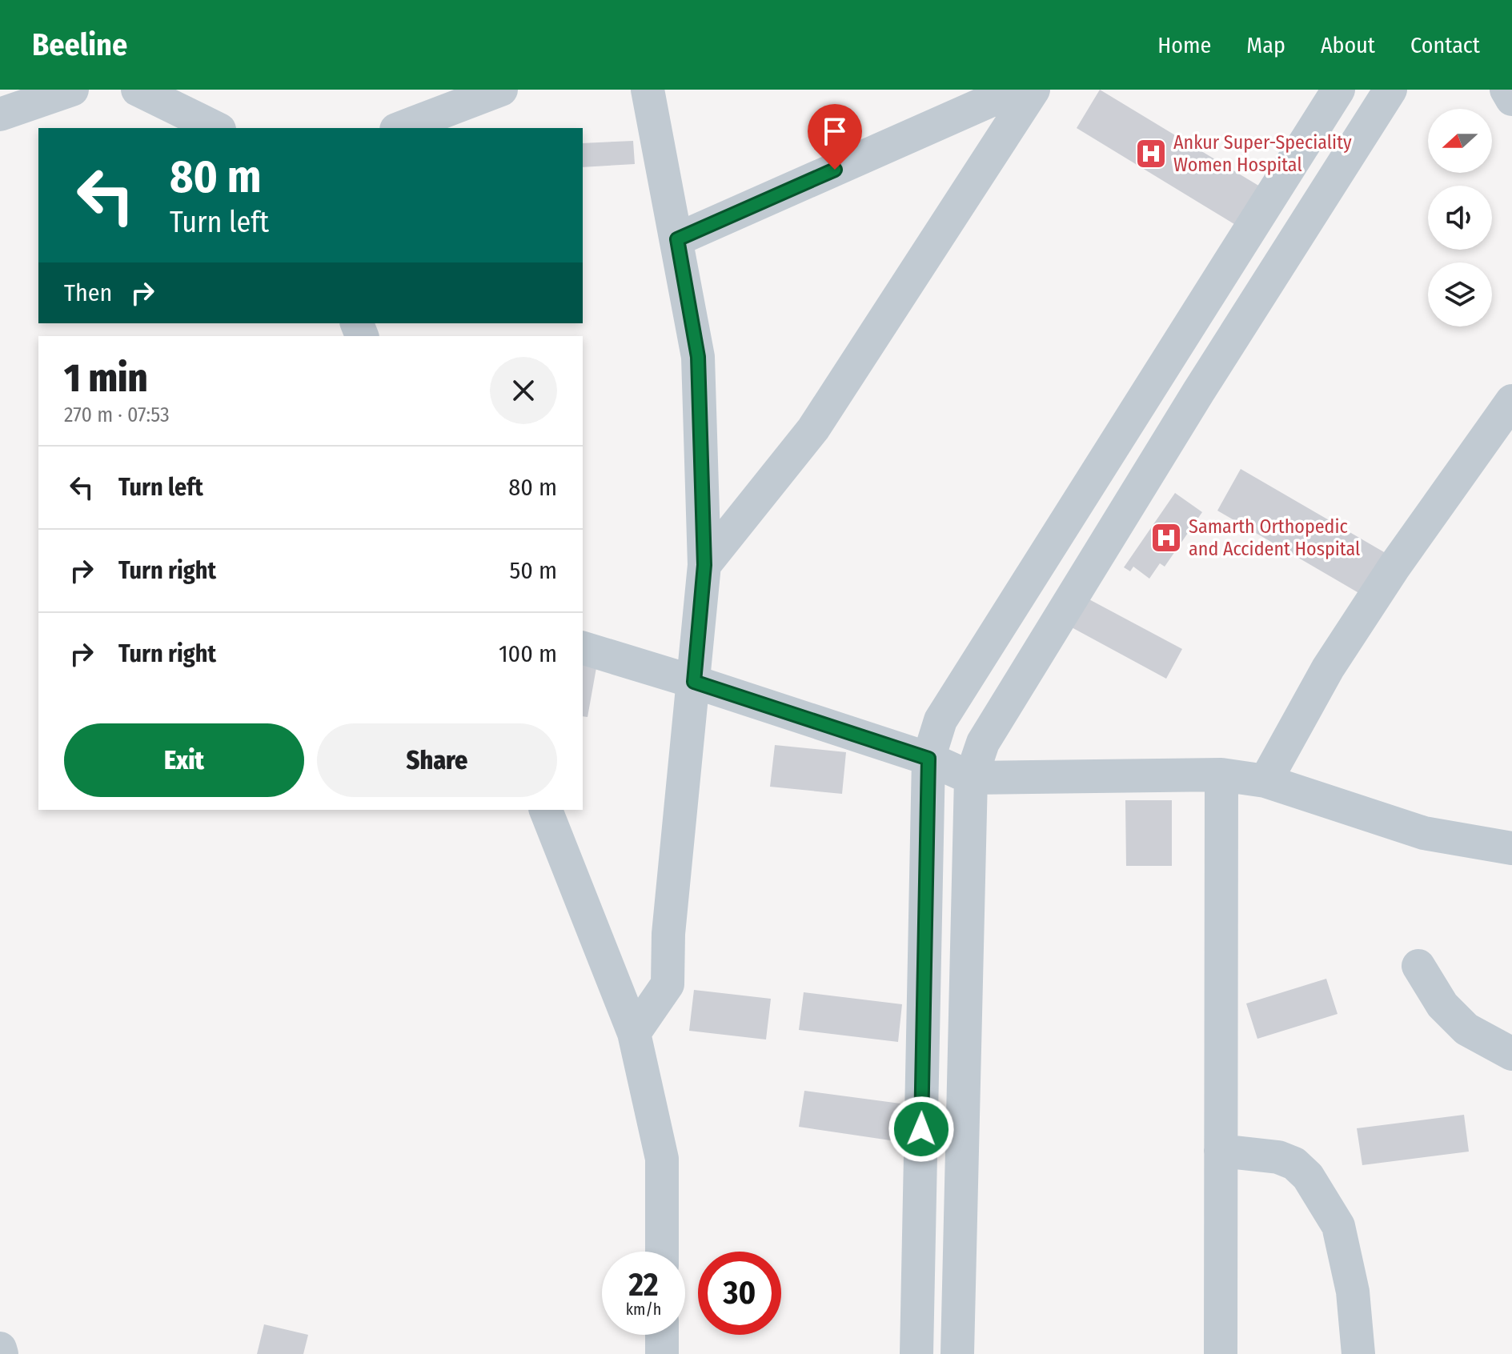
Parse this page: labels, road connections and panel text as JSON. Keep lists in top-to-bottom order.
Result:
{
  "places": {
    "hospital": ["Ankur Super-Speciality Women Hospital", "Samarth Orthopedic and Accident Hospital"]
  },
  "north": "left",
  "page": {
    "header": "Beeline",
    "nav": [
      "Home",
      "Map",
      "About",
      "Contact"
    ],
    "turn": ["80 m", "Turn left"],
    "then": "Then",
    "heading": ["1 min", "270 m · 07:53"],
    "list": [
      {
        "name": "Turn left",
        "value": "80 m"
      },
      {
        "name": "Turn right",
        "value": "50 m"
      },
      {
        "name": "Turn right",
        "value": "100 m"
      }
    ],
    "buttons": ["Exit", "Share"],
    "speed": "22 km/h",
    "limit": "30"
  }
}
